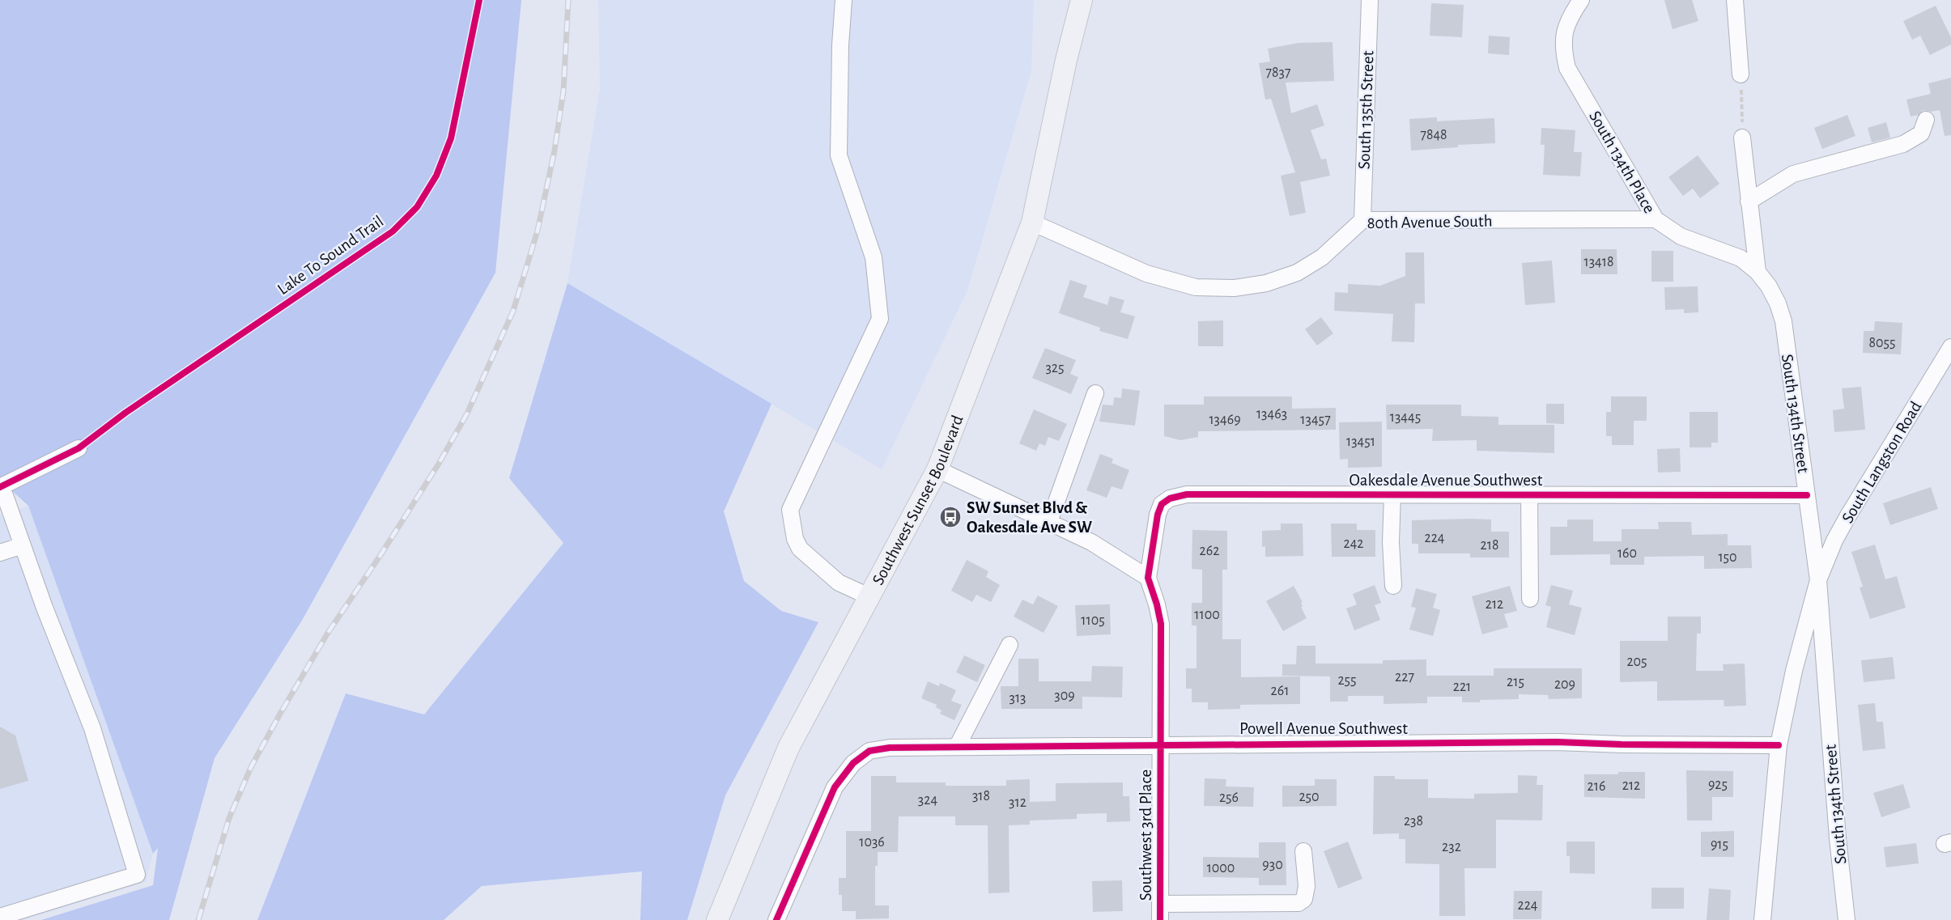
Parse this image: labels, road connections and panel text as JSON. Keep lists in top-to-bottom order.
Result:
{
  "streets": {
    "main road": ["Southwest Sunset Boulevard"],
    "street": [
      "South 135th Street",
      "South 134th Place",
      "80th Avenue South",
      "South 134th Street",
      "South Langston Road",
      "Oakesdale Avenue Southwest",
      "Powell Avenue Southwest",
      "Southwest 3rd Place"
    ],
    "cycle path": ["Lake To Sound Trail"]
  },
  "crossings": [
    ["South 135th Street", "80th Avenue South"],
    ["South 134th Place", "80th Avenue South"],
    ["South 134th Place", "South 134th Street"],
    ["80th Avenue South", "Southwest Sunset Boulevard"],
    ["South 134th Street", "South Langston Road"],
    ["South 134th Street", "Oakesdale Avenue Southwest"],
    ["South Langston Road", "Powell Avenue Southwest"],
    ["Oakesdale Avenue Southwest", "Southwest 3rd Place"],
    ["Powell Avenue Southwest", "Southwest 3rd Place"]
  ],
  "places": {
    "bus stop": ["SW Sunset Blvd & Oakesdale Ave SW"]
  },
  "house_numbers": [
    "7837",
    "7848",
    "13418",
    "8055",
    "325",
    "13463",
    "13445",
    "13469",
    "13457",
    "13451",
    "224",
    "242",
    "218",
    "262",
    "160",
    "150",
    "212",
    "1100",
    "1105",
    "205",
    "227",
    "255",
    "215",
    "209",
    "221",
    "261",
    "309",
    "313",
    "925",
    "212",
    "216",
    "318",
    "250",
    "256",
    "324",
    "312",
    "238",
    "1036",
    "915",
    "232",
    "930",
    "1000",
    "224"
  ]
}
